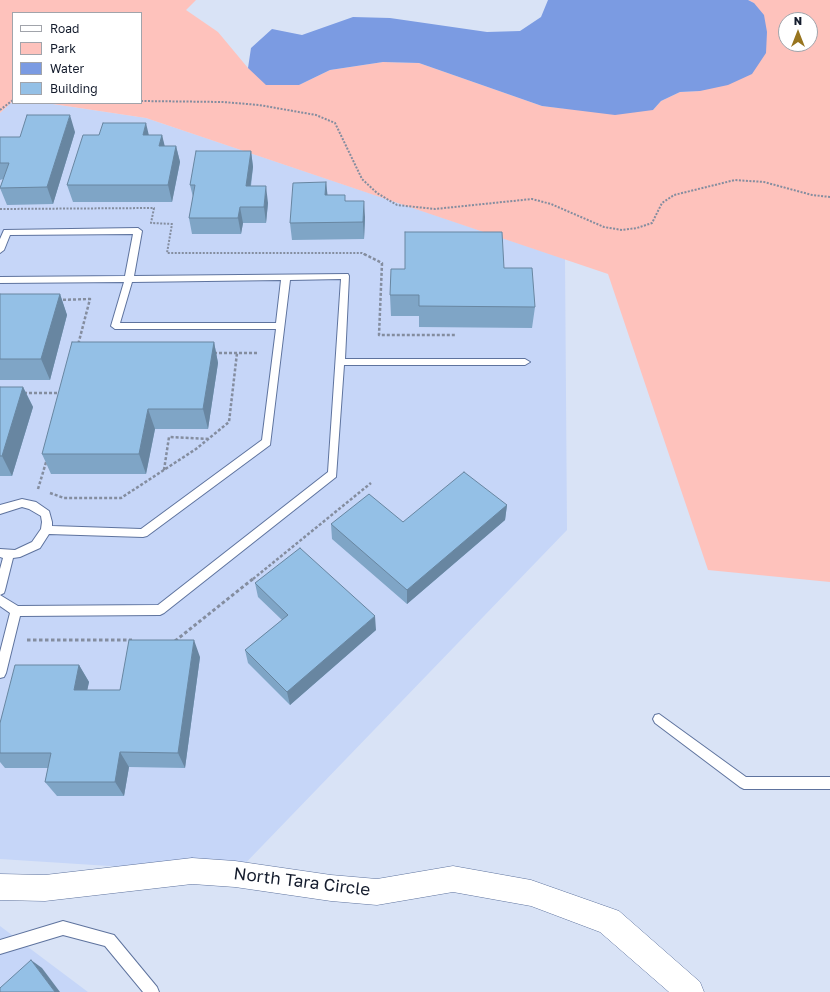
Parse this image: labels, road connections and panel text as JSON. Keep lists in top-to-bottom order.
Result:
{
  "streets": {
    "street": ["North Tara Circle"]
  },
  "legend": [
    "Road",
    "Park",
    "Water",
    "Building"
  ],
  "north": "top"
}
